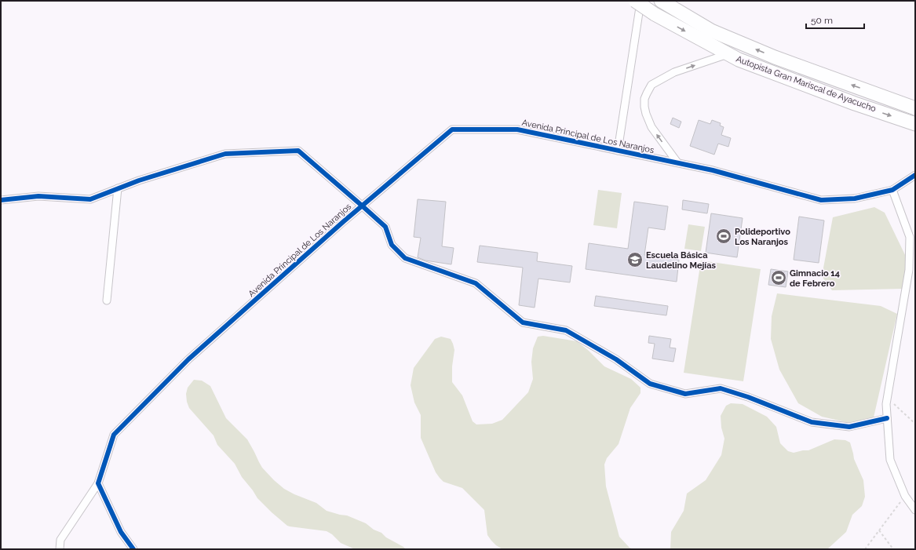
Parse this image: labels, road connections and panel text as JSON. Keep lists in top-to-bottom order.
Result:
{
  "streets": {
    "highway": ["Autopista Gran Mariscal de Ayacucho"],
    "street": ["Avenida Principal de Los Naranjos"]
  },
  "places": {
    "sports": ["Polideportivo Los Naranjos", "Gimnacio 14 de Febrero"],
    "school or university": ["Escuela Básica Laudelino Mejías"]
  },
  "scale_bar": "50 m"
}
